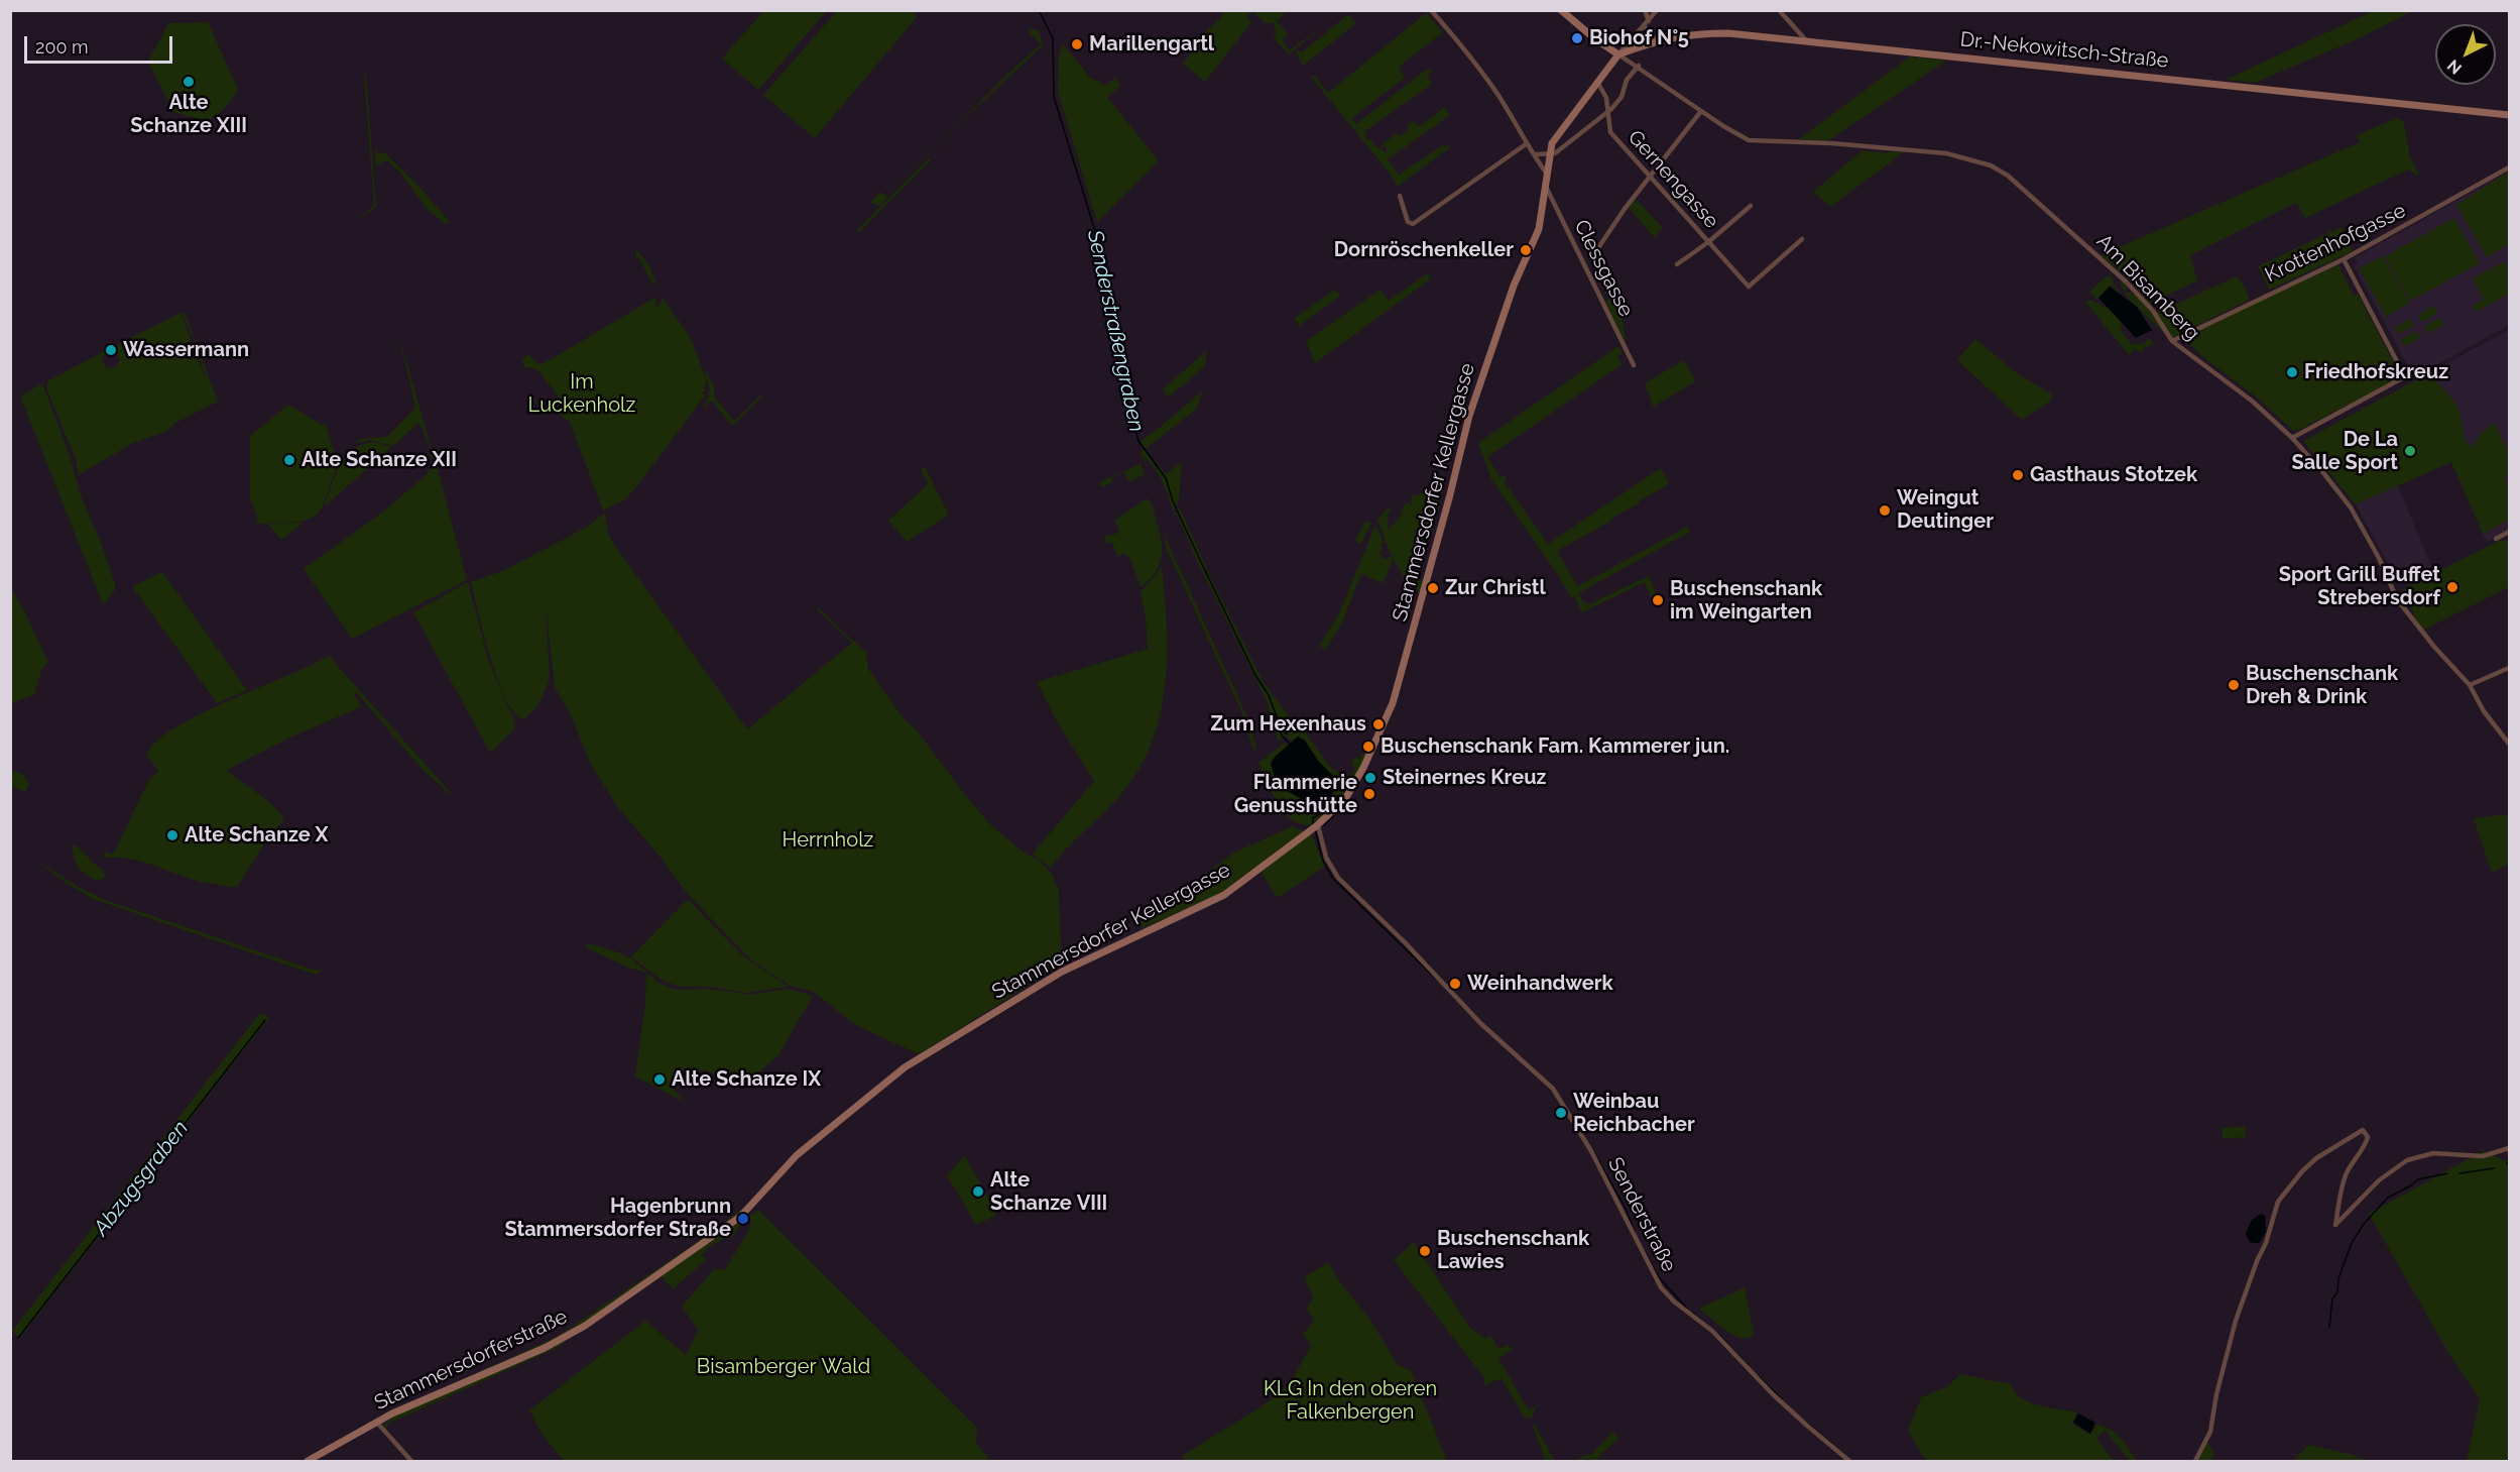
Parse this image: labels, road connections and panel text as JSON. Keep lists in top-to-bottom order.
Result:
{
  "streets": {
    "street": [
      "Dr.-Nekowitsch-Straße",
      "Gernengasse",
      "Krottenhofgasse",
      "Clessgasse",
      "Am Bisamberg",
      "Stammersdorfer Kellergasse",
      "Senderstraße",
      "Stammersdorferstraße"
    ]
  },
  "crossings": [
    ["Krottenhofgasse", "Am Bisamberg"],
    ["Clessgasse", "Stammersdorfer Kellergasse"],
    ["Stammersdorfer Kellergasse", "Senderstraße"],
    ["Stammersdorfer Kellergasse", "Stammersdorferstraße"]
  ],
  "water": ["Senderstraßengraben", "Abzugsgraben"],
  "parks": [
    "Im Luckenholz",
    "Herrnholz",
    "Bisamberger Wald",
    "KLG In den oberen Falkenbergen"
  ],
  "places": [
    "Biohof N°5",
    "Marillengartl",
    "Alte Schanze XIII",
    "Dornröschenkeller",
    "Wassermann",
    "Friedhofskreuz",
    "De La Salle Sport",
    "Alte Schanze XII",
    "Gasthaus Stotzek",
    "Weingut Deutinger",
    "Sport Grill Buffet Strebersdorf",
    "Zur Christl",
    "Buschenschank im Weingarten",
    "Buschenschank Dreh & Drink",
    "Zum Hexenhaus",
    "Buschenschank Fam. Kammerer jun.",
    "Steinernes Kreuz",
    "Flammerie Genusshütte",
    "Alte Schanze X",
    "Weinhandwerk",
    "Alte Schanze IX",
    "Weinbau Reichbacher",
    "Alte Schanze VIII",
    "Hagenbrunn Stammersdorfer Straße",
    "Buschenschank Lawies"
  ],
  "scale_bar": "200 m",
  "north": "bottom left"
}
